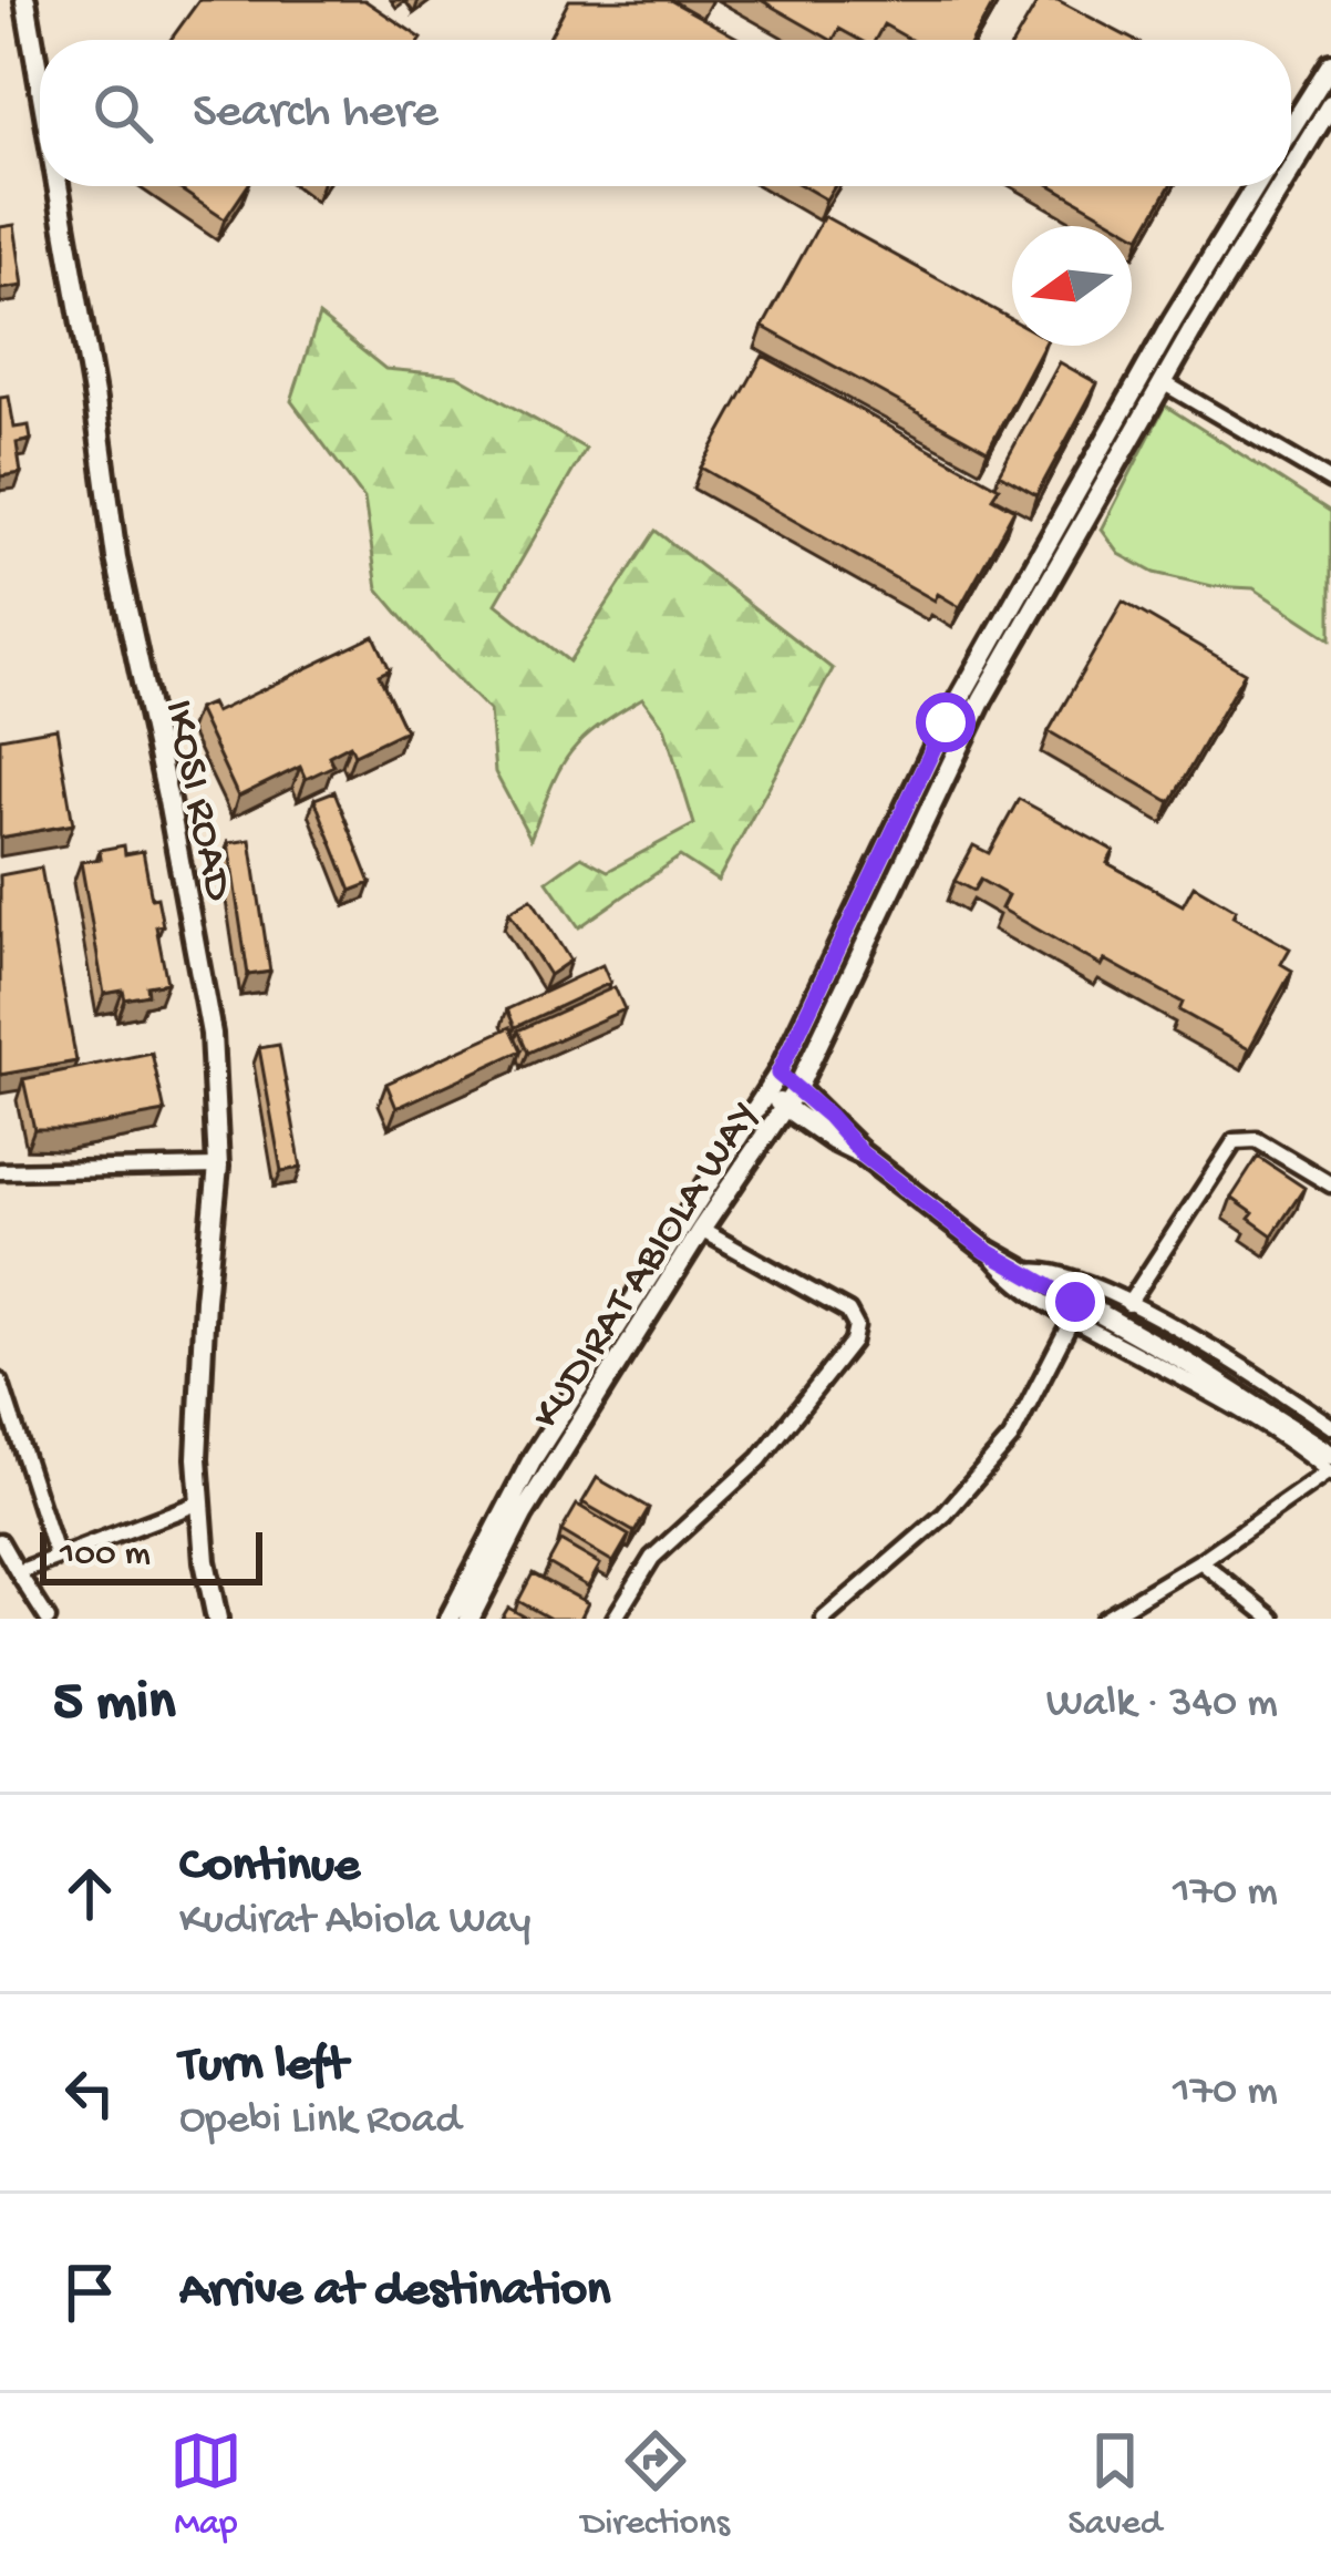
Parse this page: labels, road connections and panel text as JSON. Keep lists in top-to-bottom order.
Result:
{
  "streets": {
    "main road": ["IKOSI ROAD", "KUDIRAT ABIOLA WAY"]
  },
  "scale_bar": "100 m",
  "north": "left",
  "page": {
    "search": "Search here",
    "scale": "100 m",
    "heading": ["5 min", "Walk · 340 m"],
    "list": [
      ["Continue", "Kudirat Abiola Way", "170 m"],
      ["Turn left", "Opebi Link Road", "170 m"],
      "Arrive at destination"
    ],
    "nav": ["Map", "Directions", "Saved"]
  }
}
